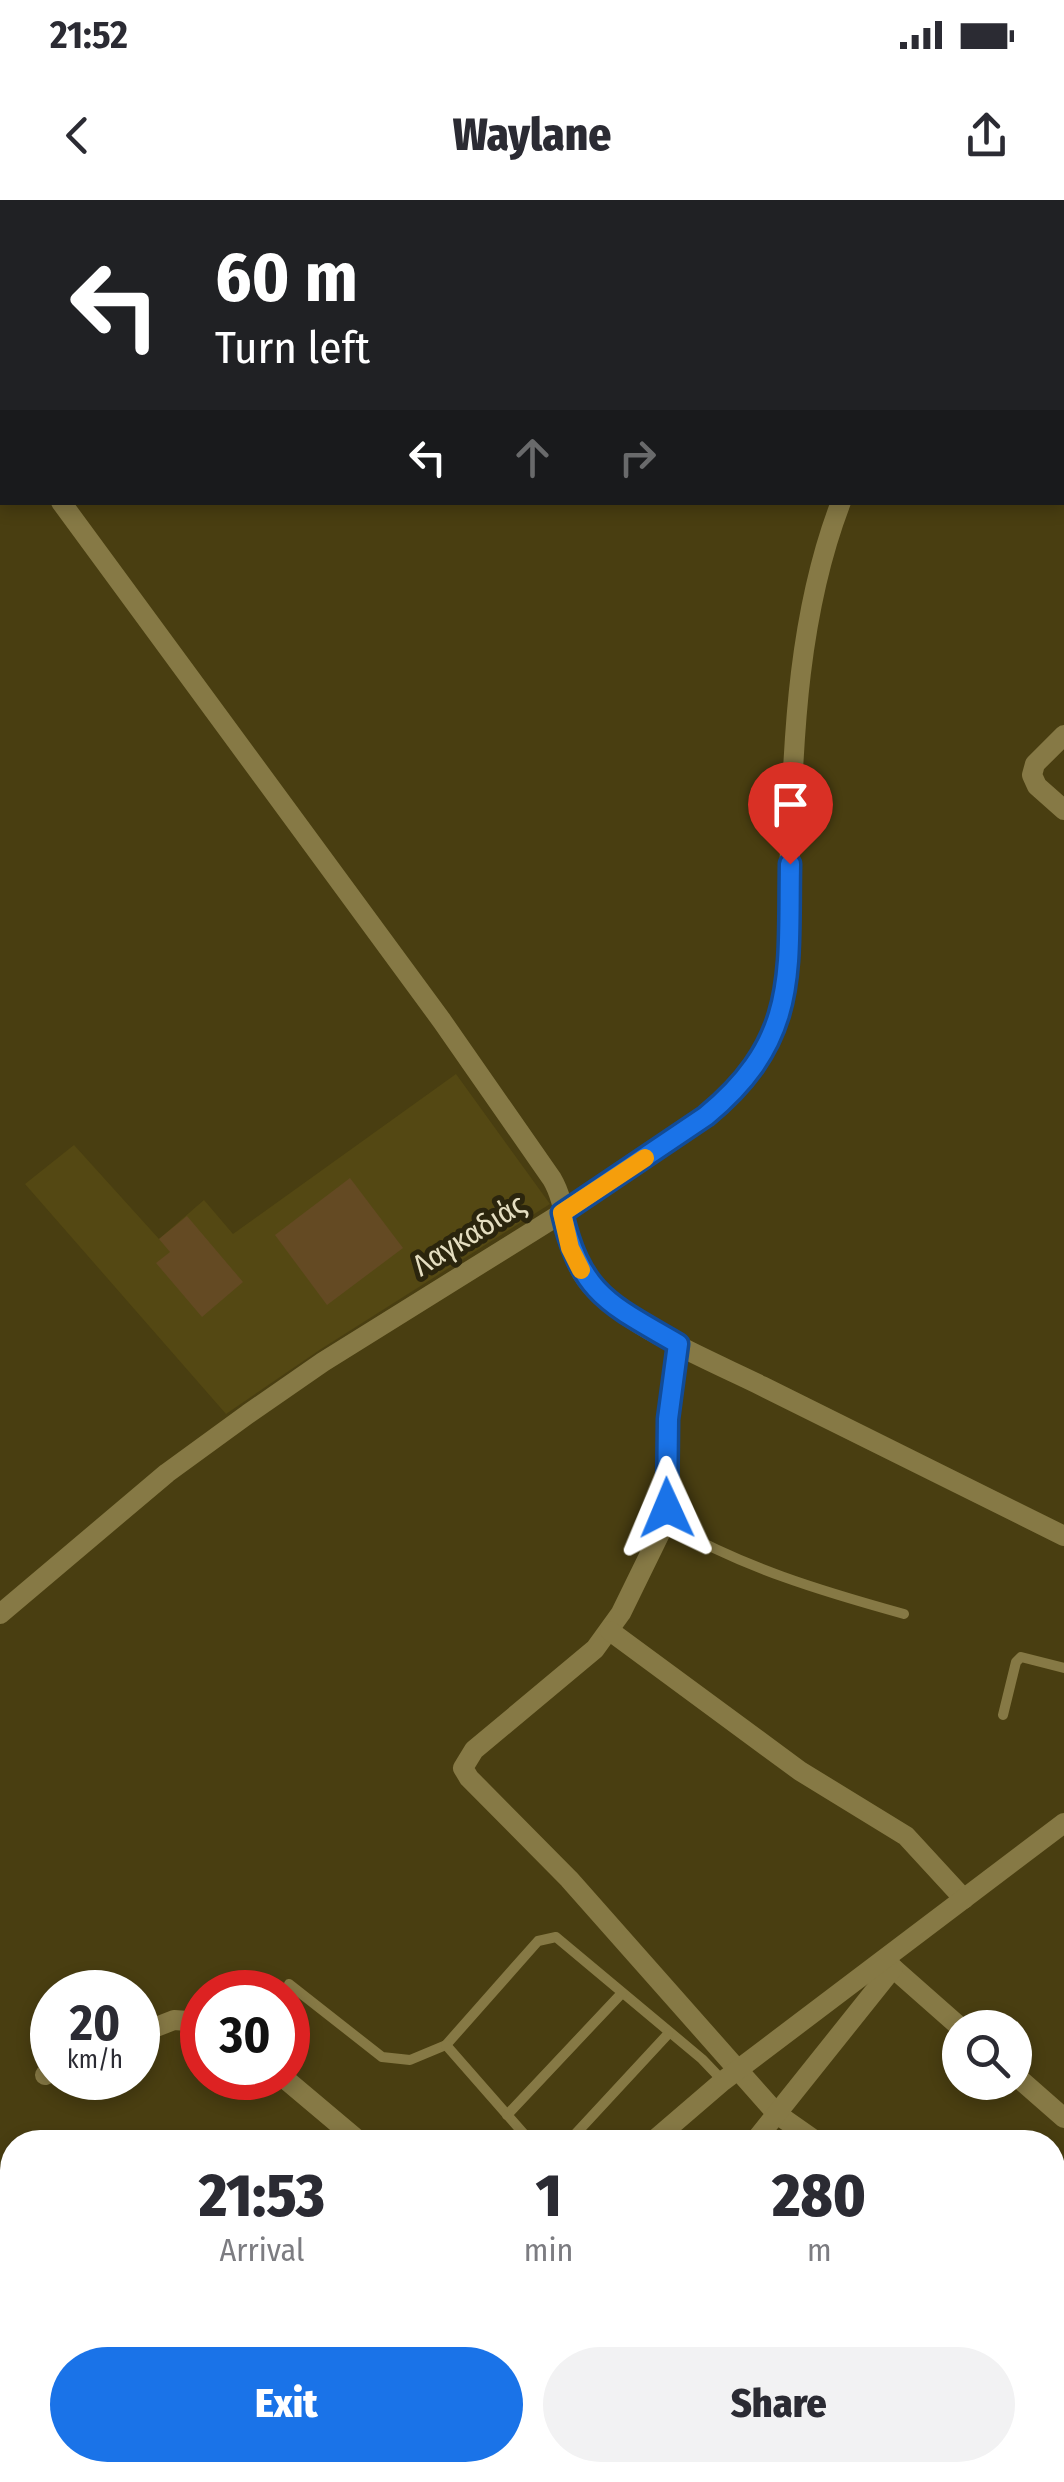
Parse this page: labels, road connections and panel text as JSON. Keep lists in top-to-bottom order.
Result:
{
  "streets": {
    "street": ["Λαγκαδιάς"]
  },
  "page": {
    "status": "21:52",
    "header": "Waylane",
    "turn": ["60 m", "Turn left"],
    "speed": "20 km/h",
    "limit": "30",
    "eta": [
      "21:53",
      "Arrival",
      "1",
      "min",
      "280",
      "m"
    ],
    "buttons": ["Exit", "Share"]
  }
}
